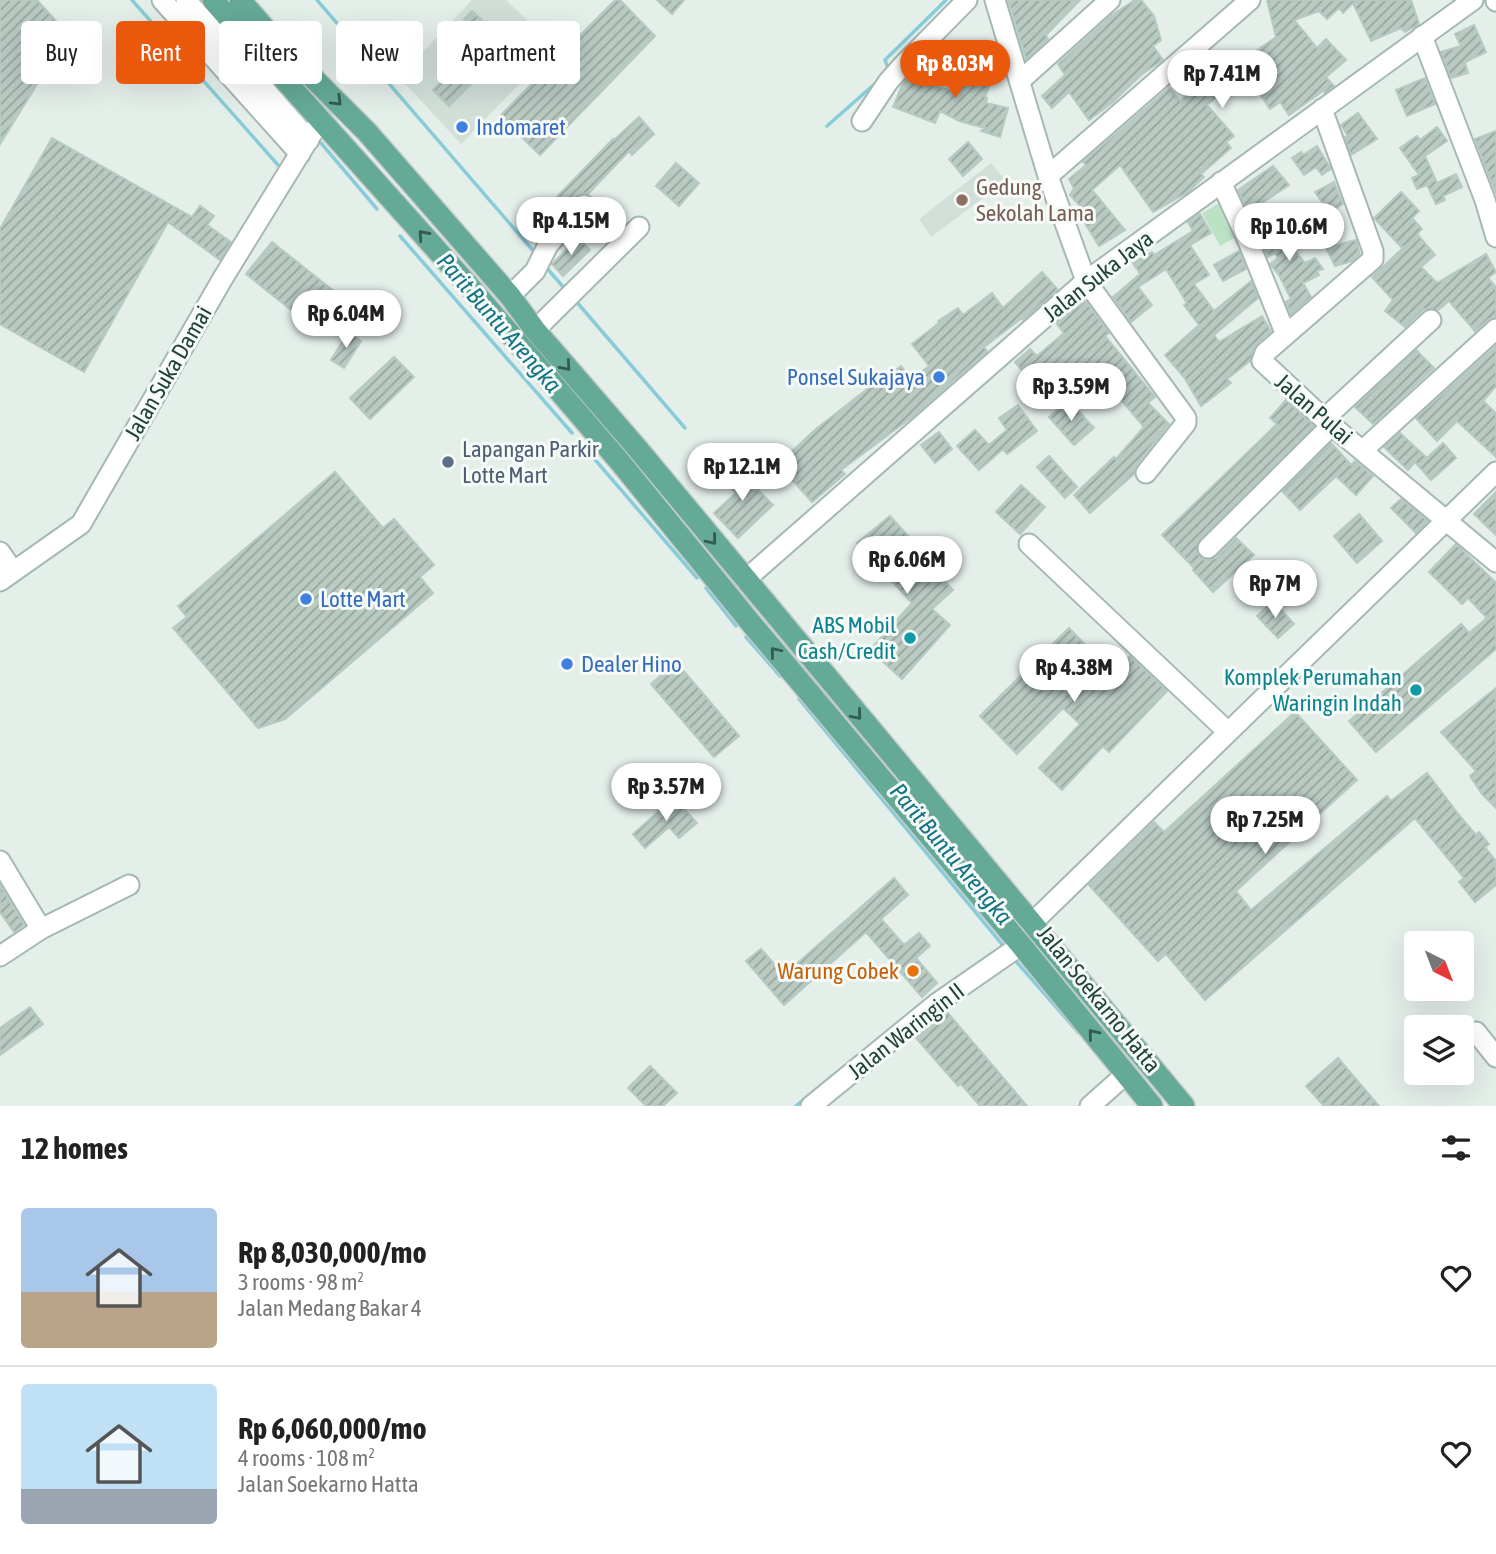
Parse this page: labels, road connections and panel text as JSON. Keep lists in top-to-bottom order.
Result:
{
  "streets": {
    "main road": ["Jalan Soekarno Hatta"],
    "street": [
      "Jalan Suka Jaya",
      "Jalan Suka Damai",
      "Jalan Pulai",
      "Jalan Waringin II"
    ]
  },
  "crossings": [
    ["Jalan Suka Jaya", "Jalan Pulai"],
    ["Jalan Suka Jaya", "Jalan Soekarno Hatta"],
    ["Jalan Suka Damai", "Jalan Soekarno Hatta"],
    ["Jalan Soekarno Hatta", "Jalan Waringin II"]
  ],
  "water": ["Parit Buntu Arengka"],
  "places": [
    "Indomaret",
    "Gedung Sekolah Lama",
    "Ponsel Sukajaya",
    "Lapangan Parkir Lotte Mart",
    "Lotte Mart",
    "ABS Mobil Cash/Credit",
    "Dealer Hino",
    "Komplek Perumahan Waringin Indah",
    "Warung Cobek"
  ],
  "north": "bottom right",
  "page": {
    "chip": [
      "Buy",
      "Rent",
      "Filters",
      "New",
      "Apartment"
    ],
    "price": [
      "Rp 8.03M",
      "Rp 7.41M",
      "Rp 4.15M",
      "Rp 10.6M",
      "Rp 6.04M",
      "Rp 3.59M",
      "Rp 12.1M",
      "Rp 6.06M",
      "Rp 7M",
      "Rp 4.38M",
      "Rp 3.57M",
      "Rp 7.25M"
    ],
    "heading": "12 homes",
    "list": [
      {
        "name": "Rp 8,030,000/mo",
        "note": "3 rooms · 98 m² · Jalan Medang Bakar 4"
      },
      {
        "name": "Rp 6,060,000/mo",
        "note": "4 rooms · 108 m² · Jalan Soekarno Hatta"
      }
    ]
  }
}
